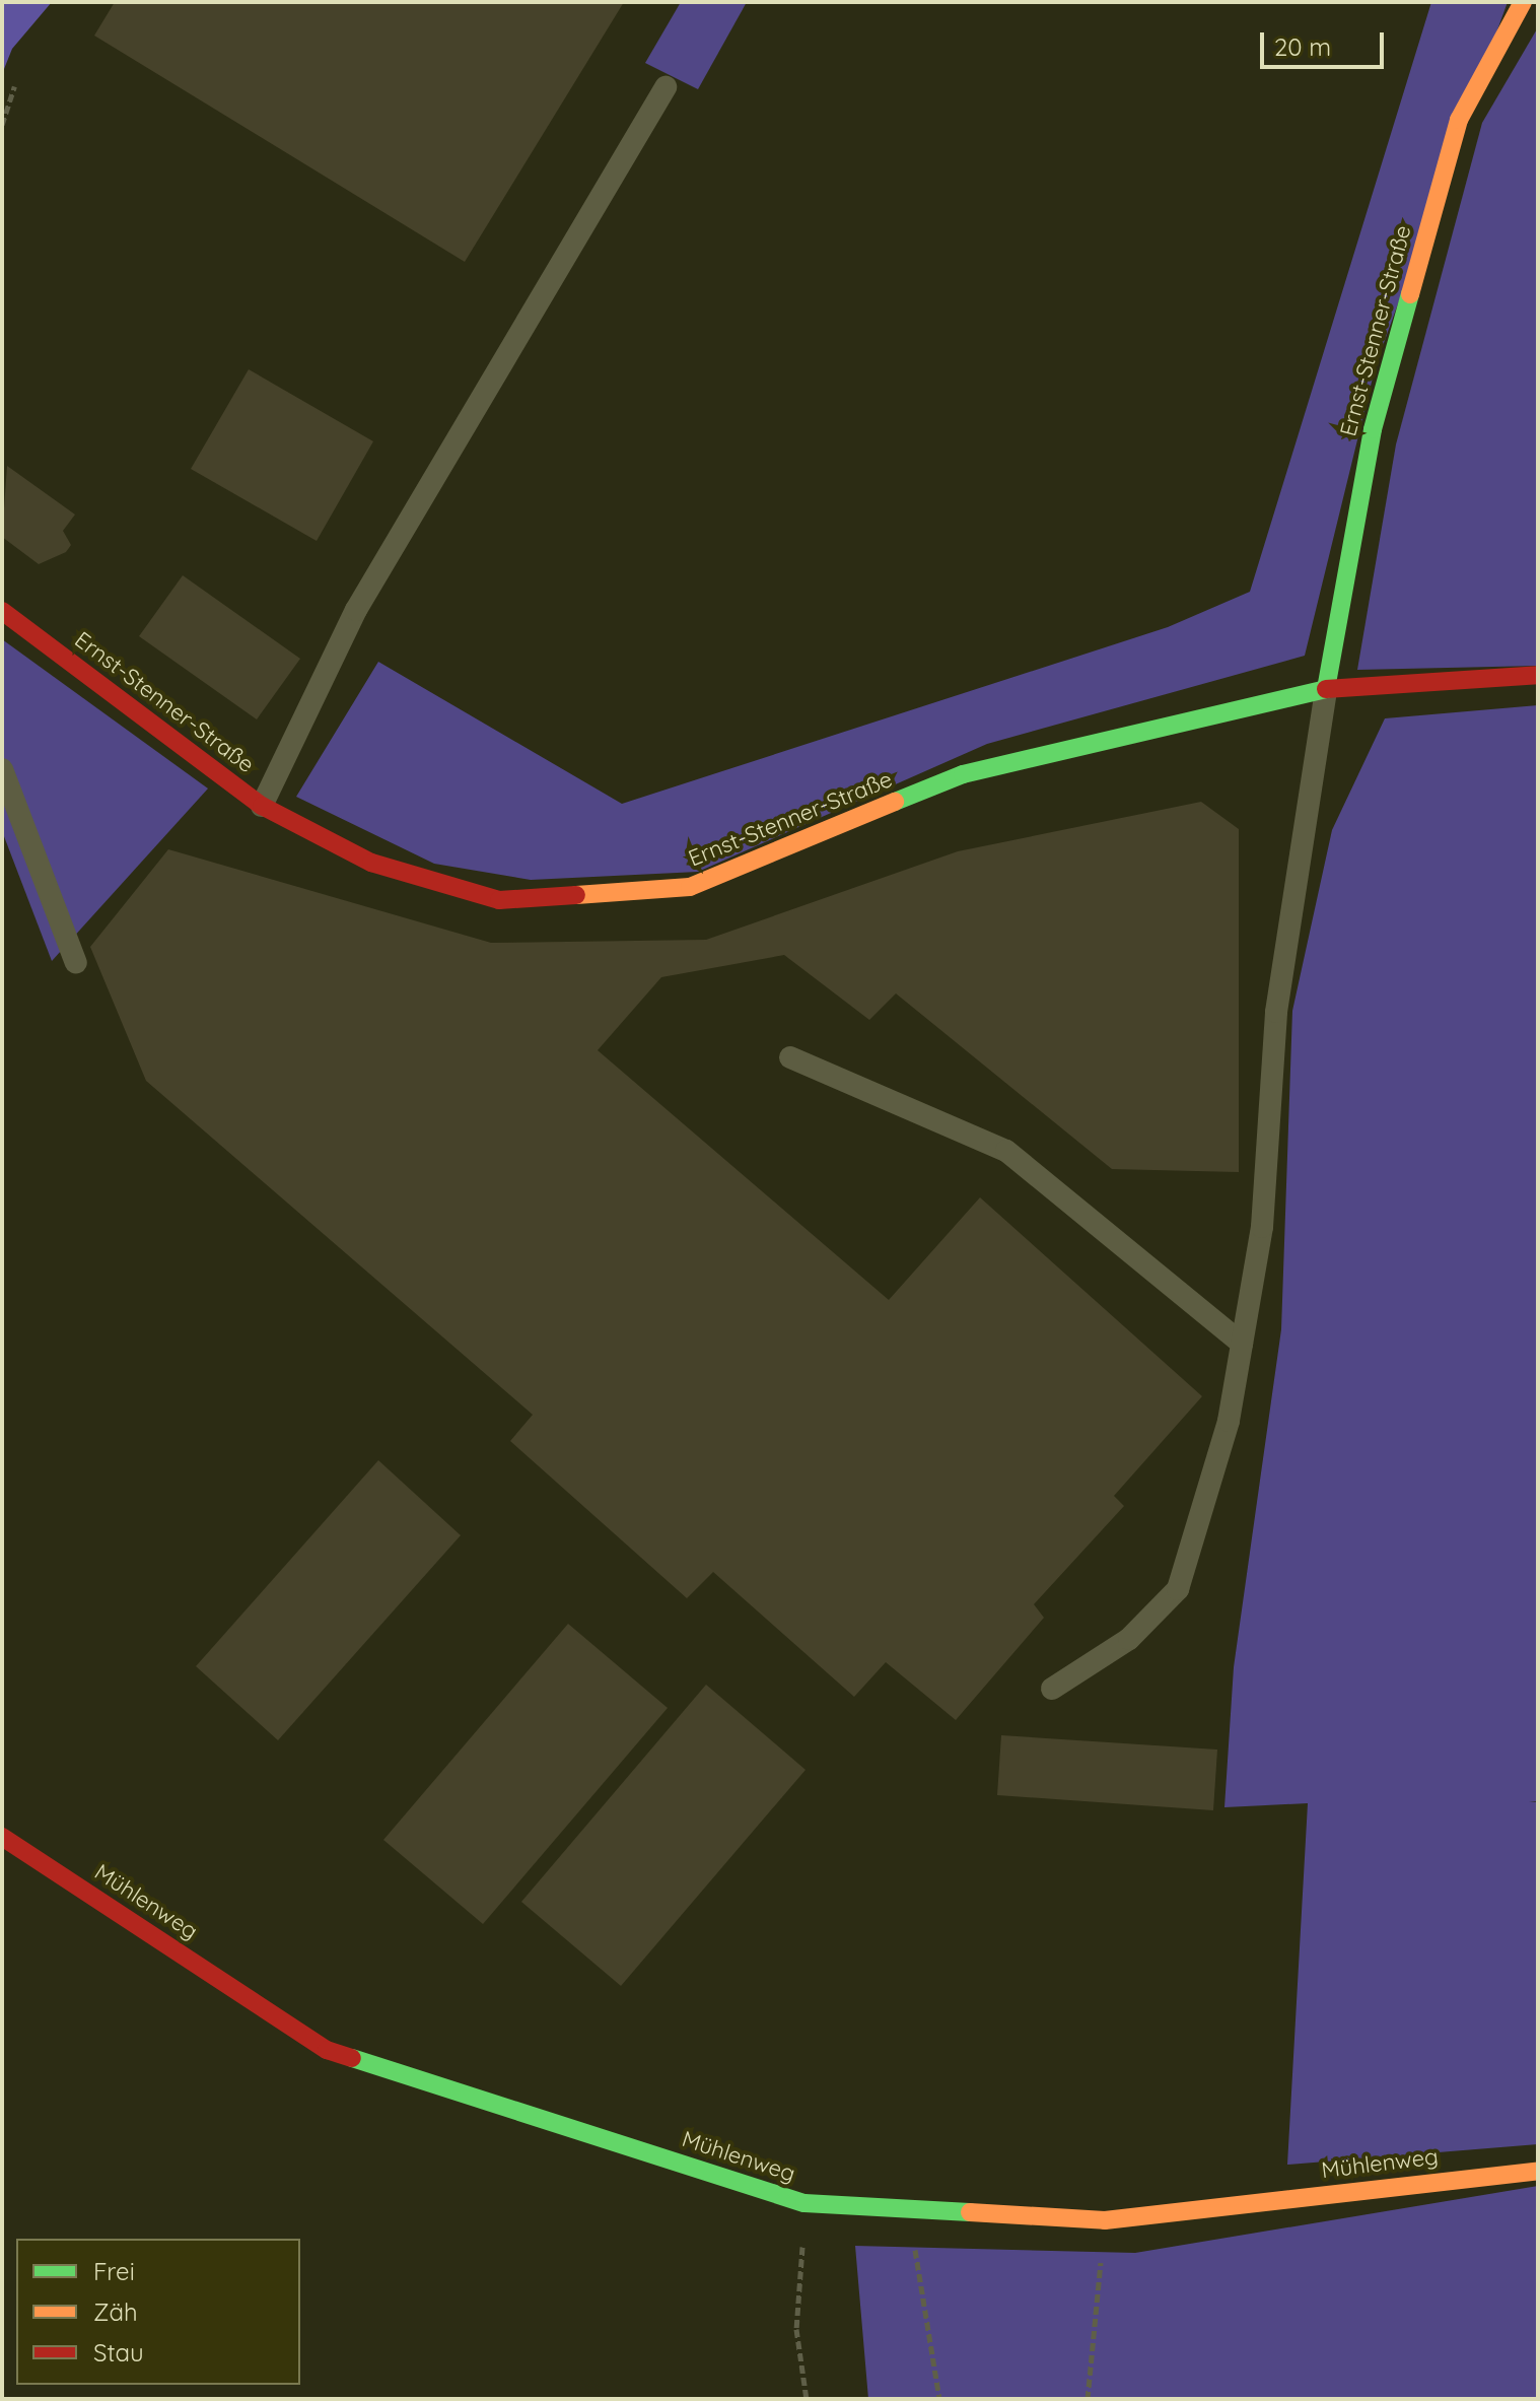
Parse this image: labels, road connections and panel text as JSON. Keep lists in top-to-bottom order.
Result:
{
  "streets": {
    "street": ["Ernst-Stenner-Straße", "Mühlenweg"]
  },
  "legend": ["Frei", "Zäh", "Stau"],
  "scale_bar": "20 m"
}
